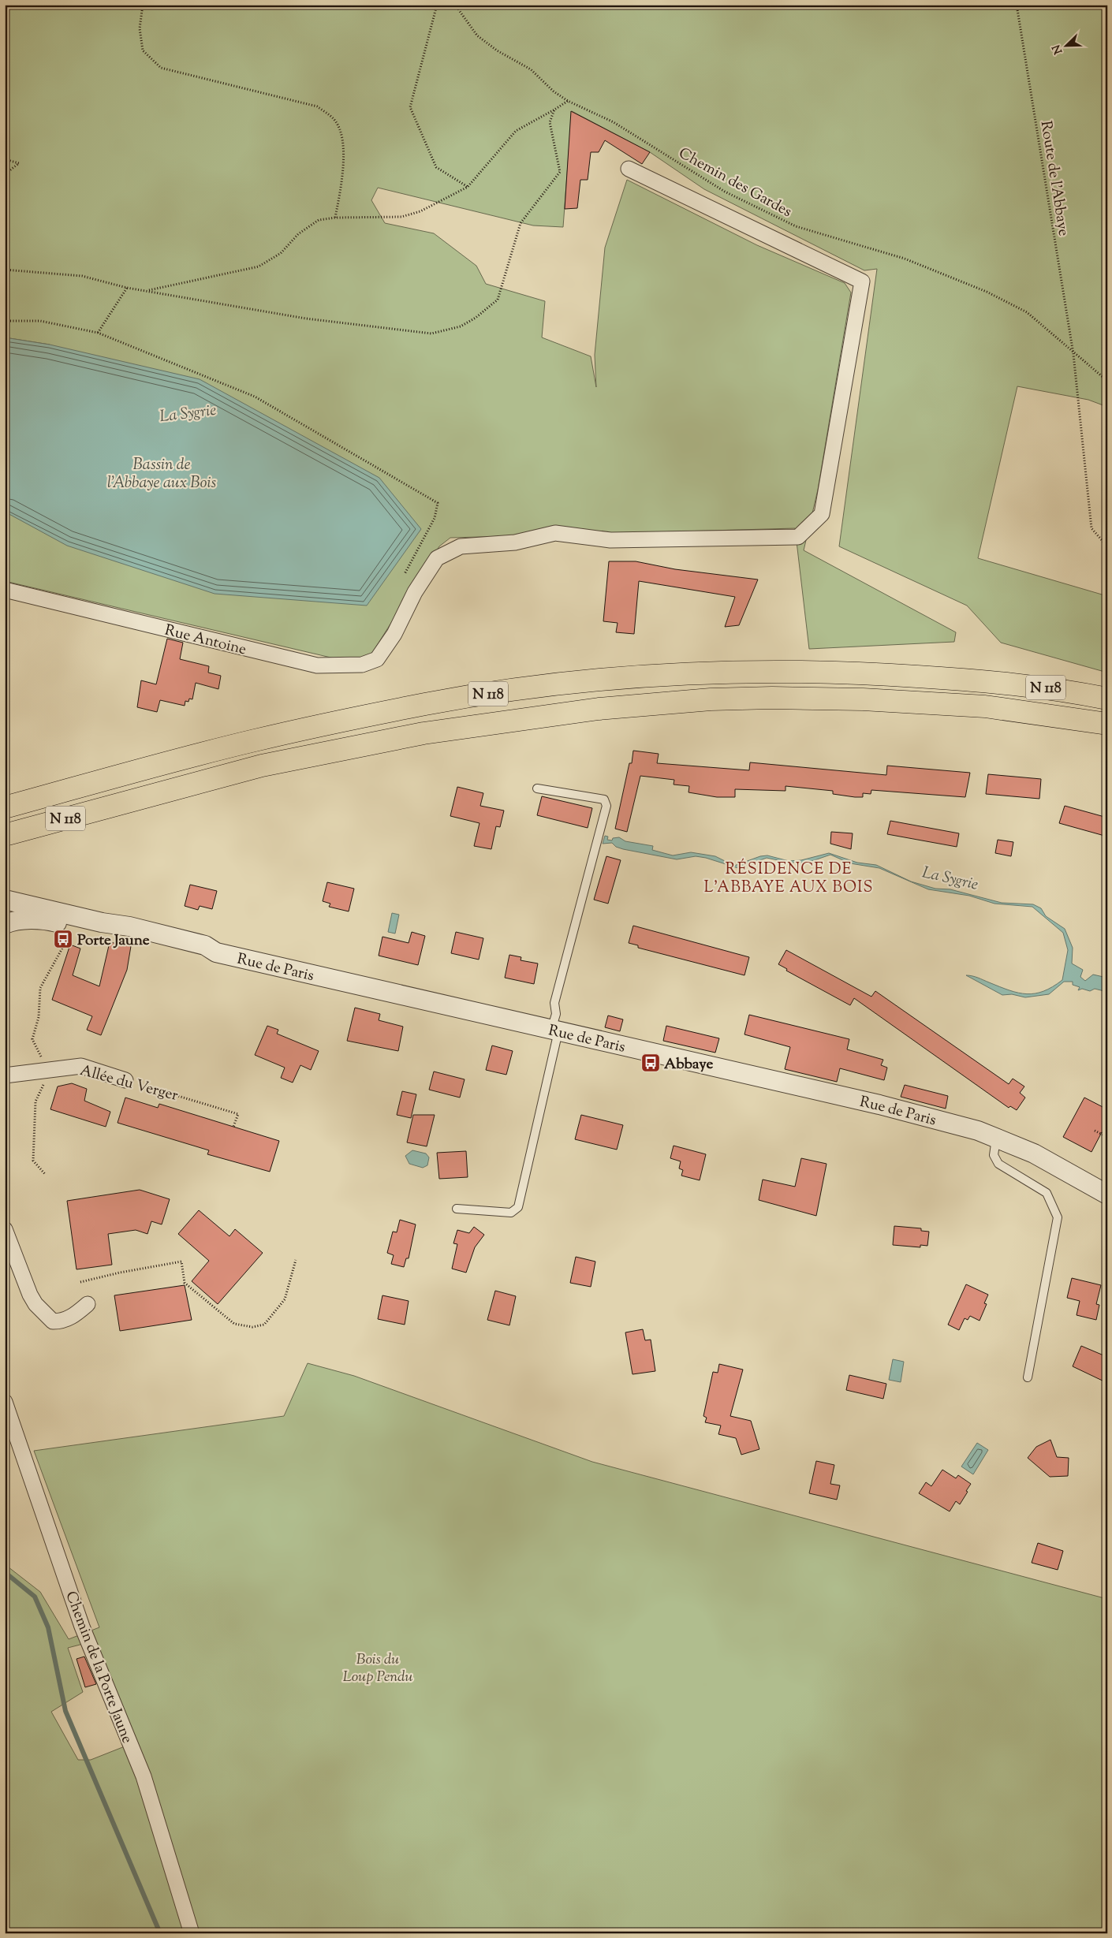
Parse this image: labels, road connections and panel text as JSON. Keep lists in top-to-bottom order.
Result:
{
  "streets": {
    "highway": ["N 118"],
    "street": [
      "Rue Antoine",
      "Rue de Paris",
      "Allée du Verger",
      "Chemin de la Porte Jaune"
    ],
    "path": ["Route de l'Abbaye", "Chemin des Gardes"]
  },
  "crossings": [
    ["Route de l'Abbaye", "Chemin des Gardes"]
  ],
  "districts": ["RÉSIDENCE DE L'ABBAYE AUX BOIS"],
  "water": ["La Sygrie", "Bassin de l'Abbaye aux Bois"],
  "parks": ["Bois du Loup Pendu"],
  "places": {
    "bus stop": ["Porte Jaune", "Abbaye"]
  },
  "north": "bottom left"
}
